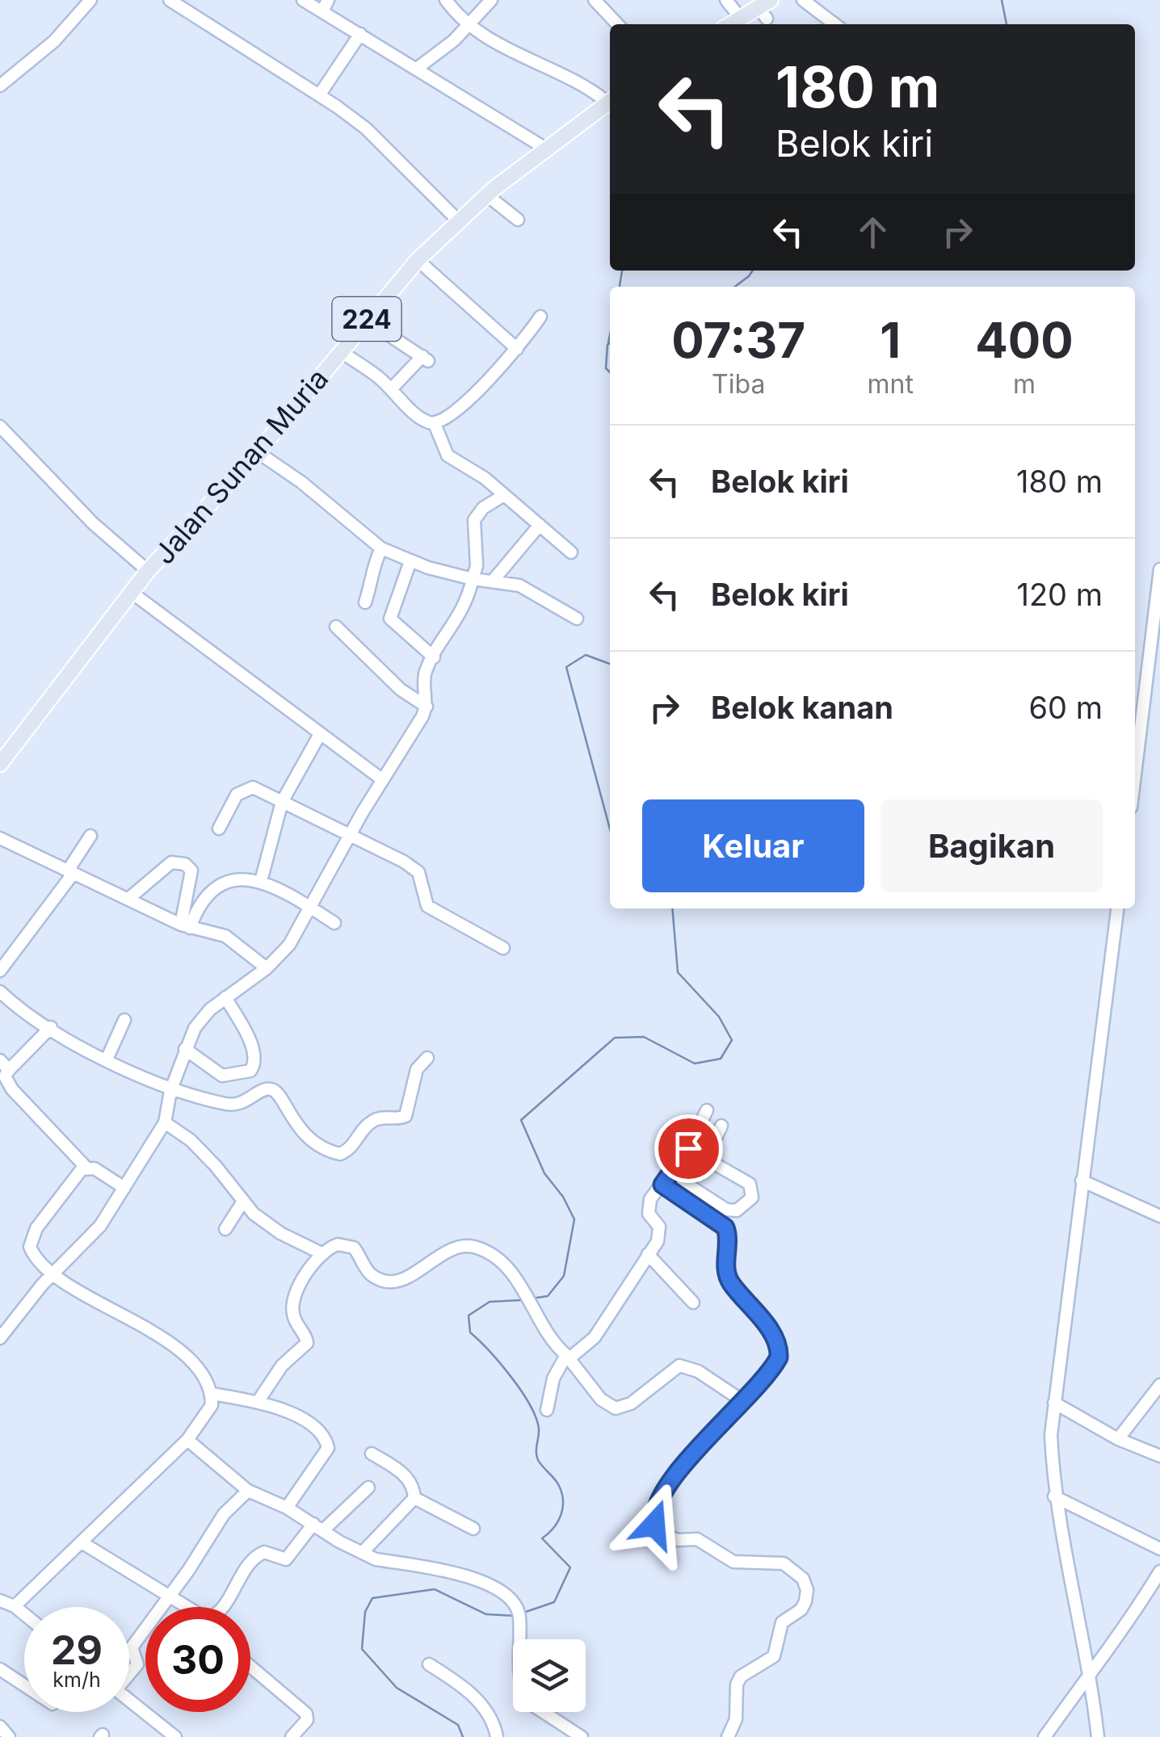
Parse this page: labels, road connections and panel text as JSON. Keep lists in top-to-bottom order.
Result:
{
  "streets": {
    "main road": ["224", "Jalan Sunan Muria"]
  },
  "crossings": [
    ["224", "Jalan Sunan Muria"]
  ],
  "page": {
    "turn": ["180 m", "Belok kiri"],
    "eta": [
      "07:37",
      "Tiba",
      "1",
      "mnt",
      "400",
      "m"
    ],
    "list": [
      {
        "name": "Belok kiri",
        "value": "180 m"
      },
      {
        "name": "Belok kiri",
        "value": "120 m"
      },
      {
        "name": "Belok kanan",
        "value": "60 m"
      }
    ],
    "buttons": ["Keluar", "Bagikan"],
    "speed": "29 km/h",
    "limit": "30"
  }
}
